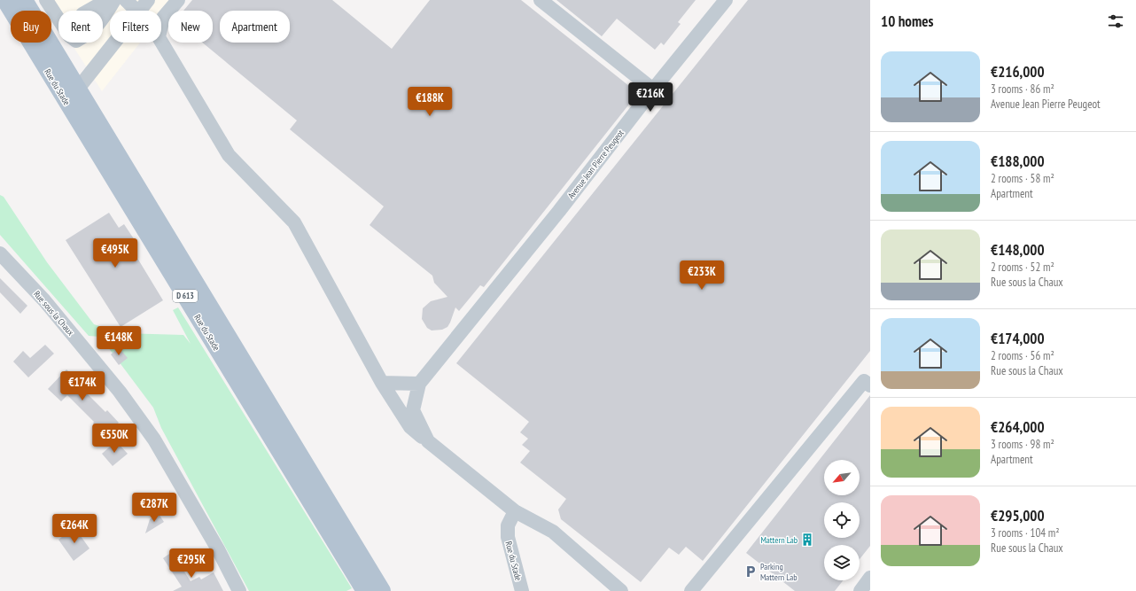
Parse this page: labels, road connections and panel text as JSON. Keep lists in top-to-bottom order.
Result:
{
  "streets": {
    "main road": ["Rue du Stade", "D 613"],
    "street": ["Avenue Jean Pierre Peugeot", "Rue sous la Chaux"]
  },
  "places": {
    "building": ["Mattern Lab"],
    "parking": ["Parking Mattern Lab"]
  },
  "north": "bottom left",
  "page": {
    "heading": "10 homes",
    "chip": [
      "Buy",
      "Rent",
      "Filters",
      "New",
      "Apartment"
    ],
    "list": [
      {
        "name": "€216,000",
        "note": "3 rooms · 86 m² · Avenue Jean Pierre Peugeot"
      },
      {
        "name": "€188,000",
        "note": "2 rooms · 58 m² · Apartment"
      },
      {
        "name": "€148,000",
        "note": "2 rooms · 52 m² · Rue sous la Chaux"
      },
      {
        "name": "€174,000",
        "note": "2 rooms · 56 m² · Rue sous la Chaux"
      },
      {
        "name": "€264,000",
        "note": "3 rooms · 98 m² · Apartment"
      },
      {
        "name": "€295,000",
        "note": "3 rooms · 104 m² · Rue sous la Chaux"
      }
    ],
    "price": [
      "€216K",
      "€188K",
      "€495K",
      "€233K",
      "€148K",
      "€174K",
      "€550K",
      "€287K",
      "€264K",
      "€295K"
    ]
  }
}
